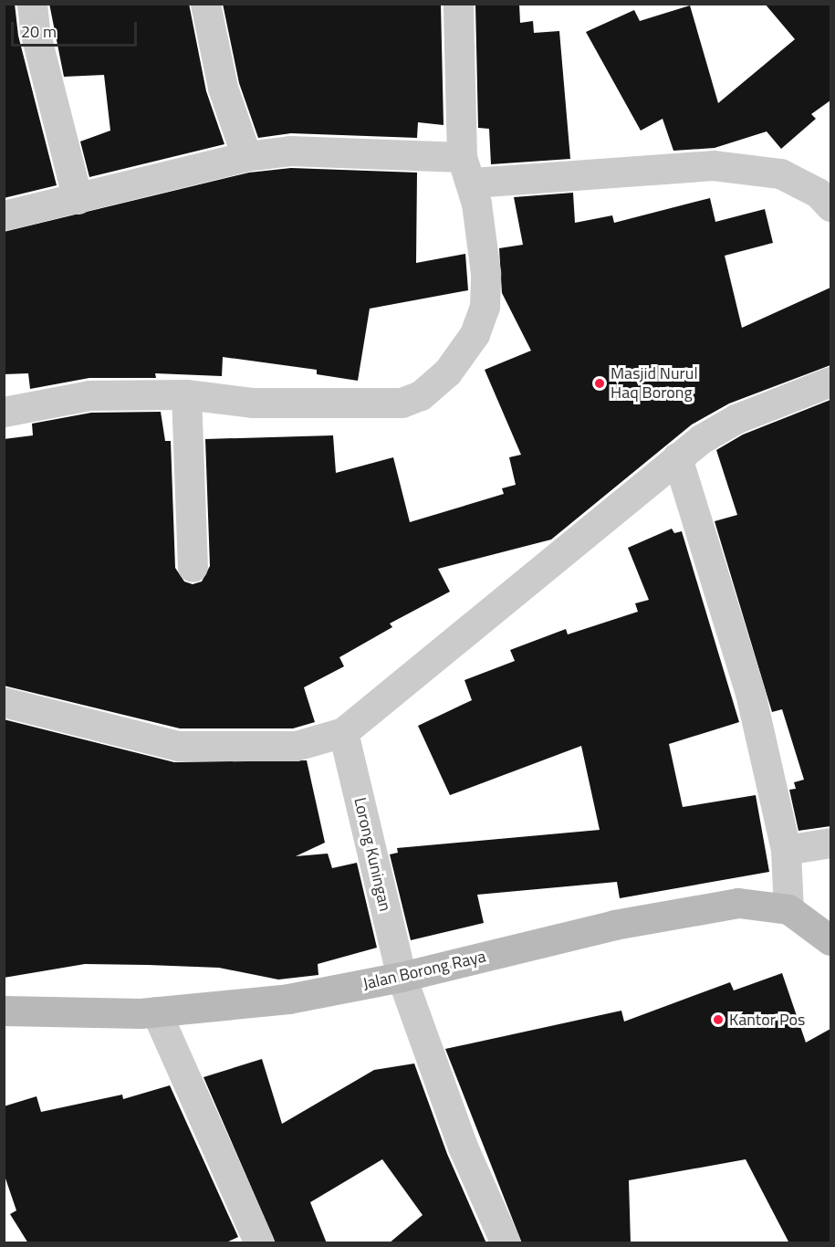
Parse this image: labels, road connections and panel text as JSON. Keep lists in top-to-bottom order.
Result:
{
  "streets": {
    "main road": ["Jalan Borong Raya"],
    "street": ["Lorong Kuningan"]
  },
  "crossings": [
    ["Lorong Kuningan", "Jalan Borong Raya"]
  ],
  "places": ["Masjid Nurul Haq Borong", "Kantor Pos"],
  "scale_bar": "20 m"
}
